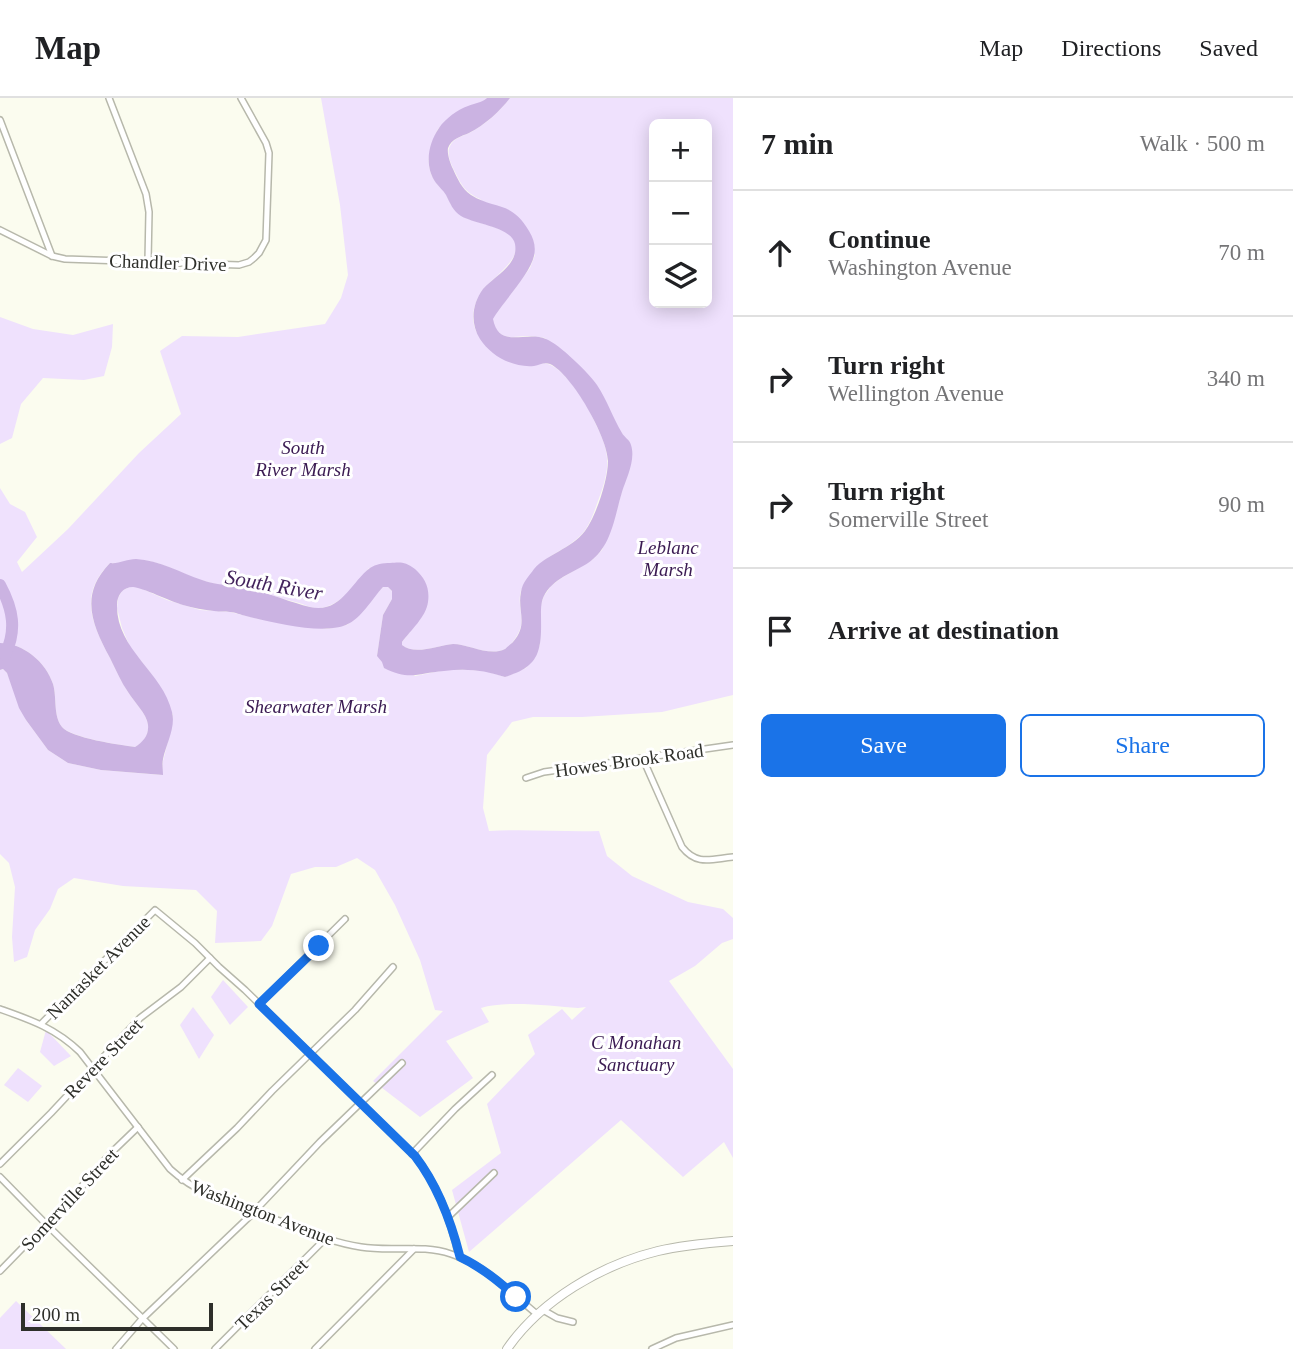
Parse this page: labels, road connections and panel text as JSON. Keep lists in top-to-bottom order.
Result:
{
  "streets": {
    "street": [
      "Chandler Drive",
      "Howes Brook Road",
      "Nantasket Avenue",
      "Revere Street",
      "Somerville Street",
      "Washington Avenue",
      "Texas Street"
    ]
  },
  "crossings": [
    ["Nantasket Avenue", "Revere Street"],
    ["Nantasket Avenue", "Washington Avenue"],
    ["Revere Street", "Washington Avenue"],
    ["Somerville Street", "Washington Avenue"],
    ["Washington Avenue", "Texas Street"]
  ],
  "water": ["South River"],
  "parks": [
    "South River Marsh",
    "Leblanc Marsh",
    "Shearwater Marsh",
    "C Monahan Sanctuary"
  ],
  "scale_bar": "200 m",
  "page": {
    "header": "Map",
    "nav": ["Map", "Directions", "Saved"],
    "heading": ["7 min", "Walk · 500 m"],
    "map_buttons": ["+", "−"],
    "list": [
      ["Continue", "Washington Avenue", "70 m"],
      ["Turn right", "Wellington Avenue", "340 m"],
      ["Turn right", "Somerville Street", "90 m"],
      "Arrive at destination"
    ],
    "buttons": ["Save", "Share"],
    "scale": "200 m"
  }
}
